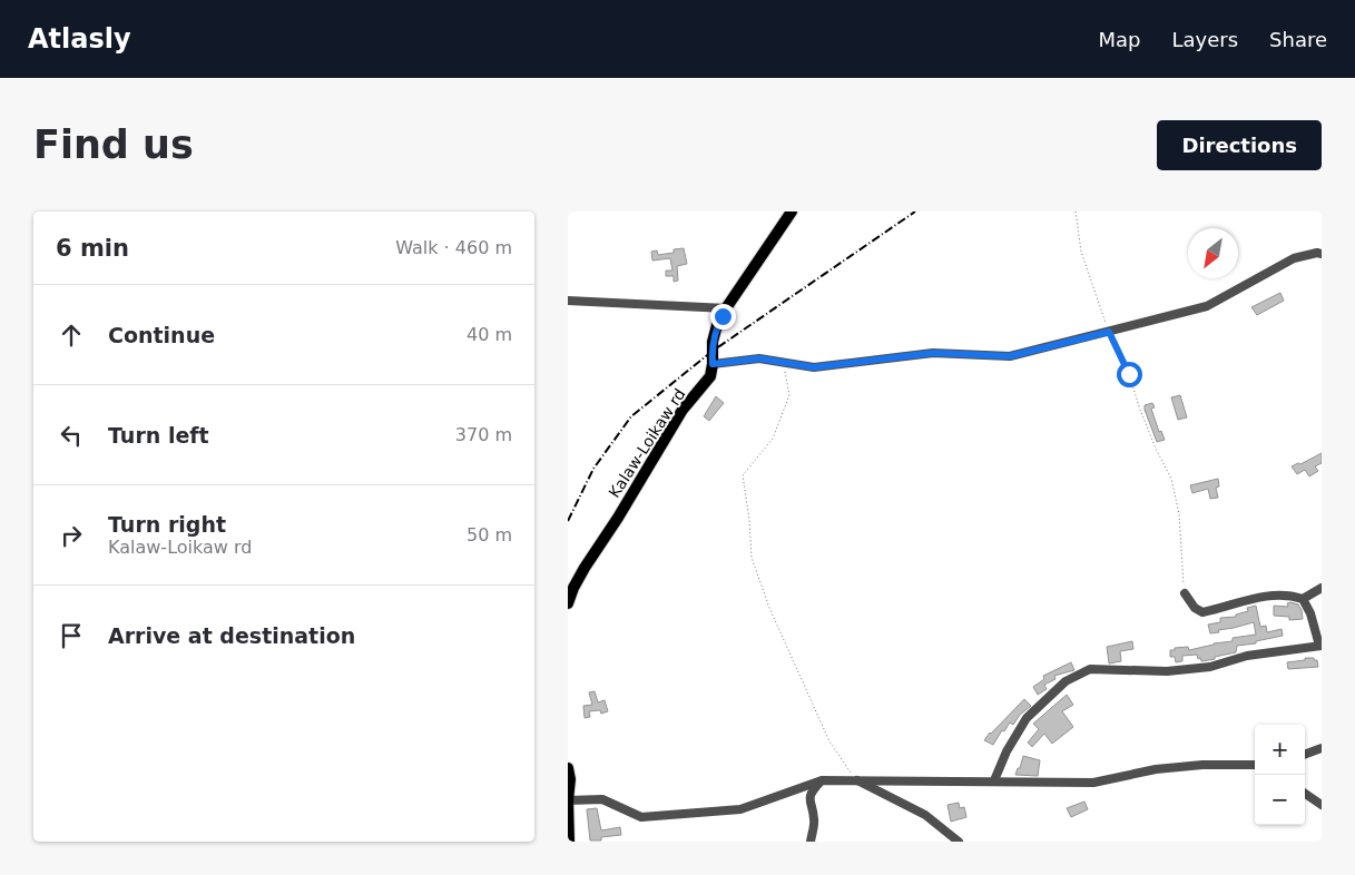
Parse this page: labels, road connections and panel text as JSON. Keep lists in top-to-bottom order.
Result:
{
  "streets": {
    "main road": ["Kalaw-Loikaw rd"]
  },
  "north": "bottom left",
  "page": {
    "header": "Atlasly",
    "nav": ["Map", "Layers", "Share"],
    "buttons": "Directions",
    "title": "Find us",
    "heading": ["6 min", "Walk · 460 m"],
    "list": [
      ["Continue", "40 m"],
      ["Turn left", "370 m"],
      ["Turn right", "Kalaw-Loikaw rd", "50 m"],
      "Arrive at destination"
    ],
    "map_buttons": ["+", "−"]
  }
}
